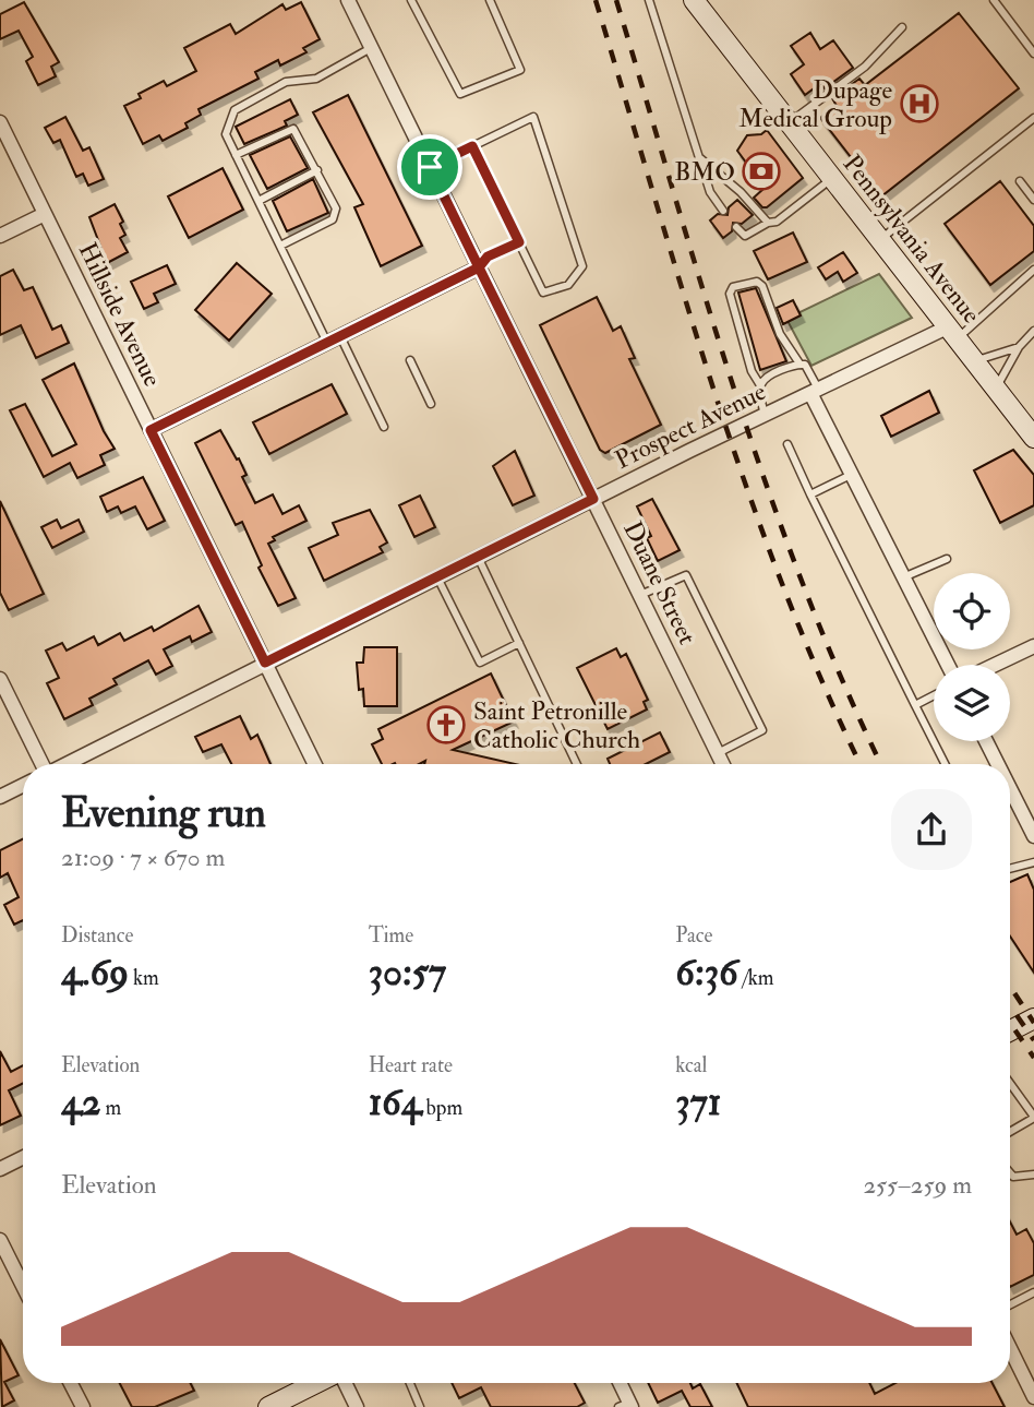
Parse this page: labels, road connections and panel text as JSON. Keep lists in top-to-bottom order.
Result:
{
  "streets": {
    "street": [
      "Pennsylvania Avenue",
      "Hillside Avenue",
      "Prospect Avenue",
      "Duane Street"
    ]
  },
  "crossings": [
    ["Pennsylvania Avenue", "Prospect Avenue"],
    ["Hillside Avenue", "Prospect Avenue"],
    ["Prospect Avenue", "Duane Street"]
  ],
  "places": {
    "hospital": ["Dupage Medical Group"],
    "bank": ["BMO"],
    "church": ["Saint Petronille Catholic Church"]
  },
  "page": {
    "heading": ["Evening run", "21:09 · 7 × 670 m"],
    "stats": [
      ["Distance", "4.69 km"],
      ["Time", "30:57"],
      ["Pace", "6:36 /km"],
      ["Elevation", "42 m"],
      ["Heart rate", "164 bpm"],
      ["kcal", "371"]
    ],
    "chart": ["Elevation", "255–259 m"]
  }
}
